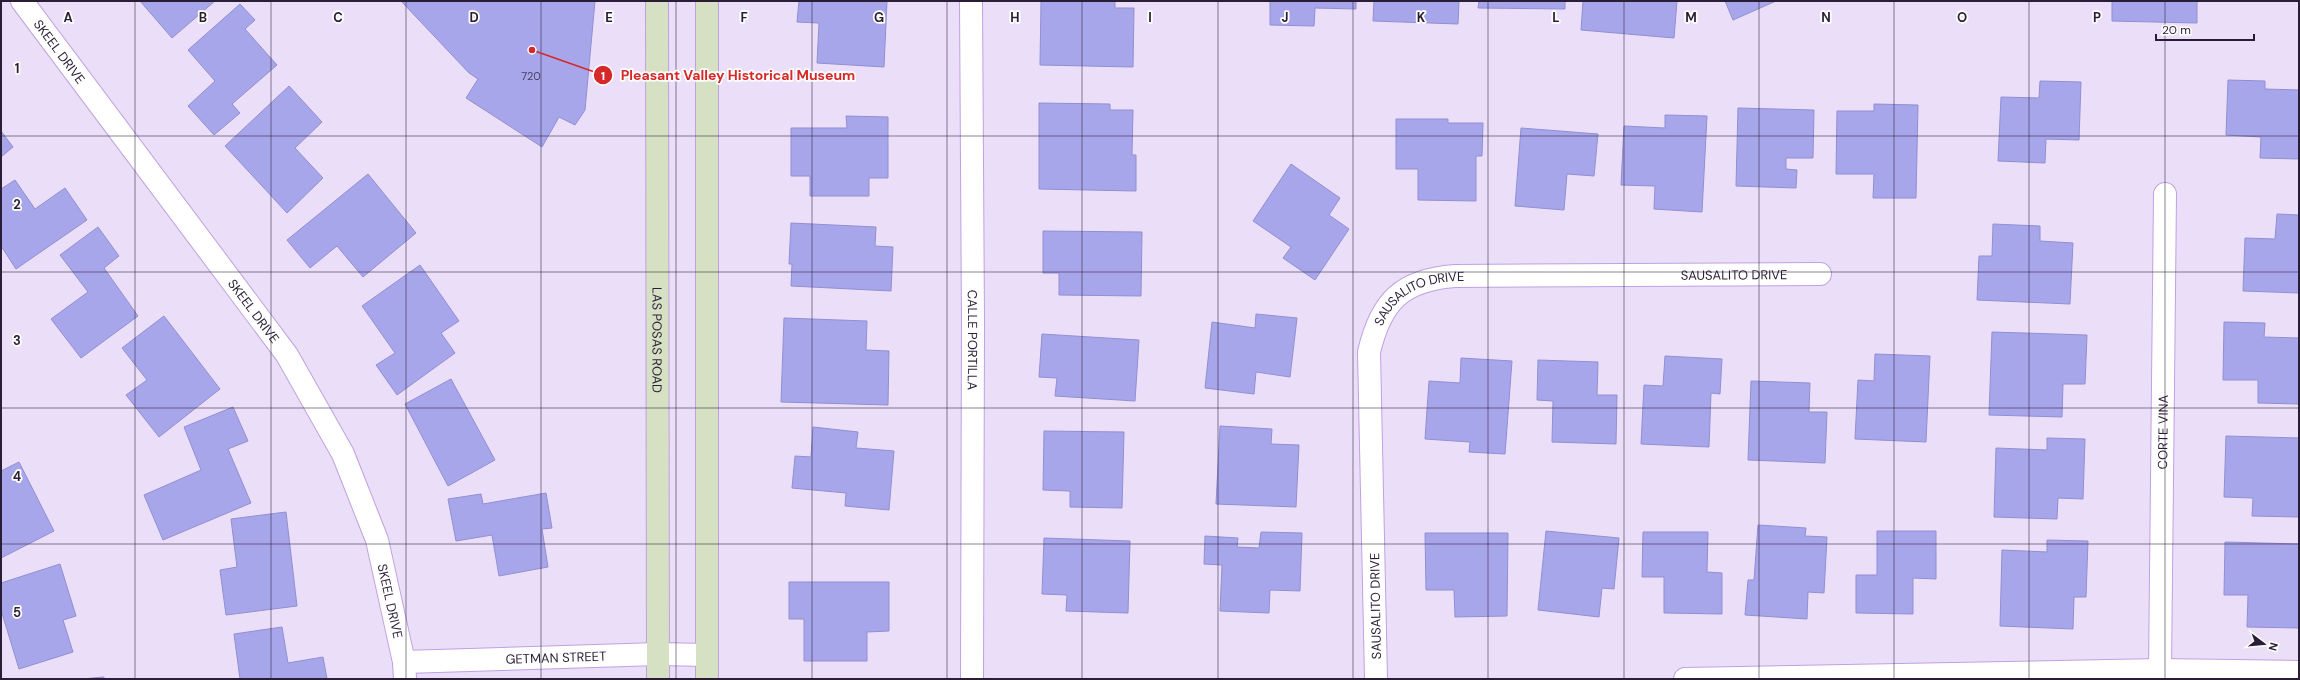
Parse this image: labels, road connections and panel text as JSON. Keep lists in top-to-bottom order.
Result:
{
  "streets": {
    "main road": ["LAS POSAS ROAD"],
    "street": [
      "SKEEL DRIVE",
      "SAUSALITO DRIVE",
      "CALLE PORTILLA",
      "CORTE VINA",
      "GETMAN STREET"
    ]
  },
  "crossings": [
    ["SKEEL DRIVE", "GETMAN STREET"],
    ["LAS POSAS ROAD", "GETMAN STREET"]
  ],
  "places": ["Pleasant Valley Historical Museum"],
  "house_numbers": ["720"],
  "scale_bar": "20 m",
  "north": "right",
  "grid": {
    "columns": [
      "A",
      "B",
      "C",
      "D",
      "E",
      "F",
      "G",
      "H",
      "I",
      "J",
      "K",
      "L",
      "M",
      "N",
      "O",
      "P"
    ],
    "rows": [
      "1",
      "2",
      "3",
      "4",
      "5"
    ]
  }
}
